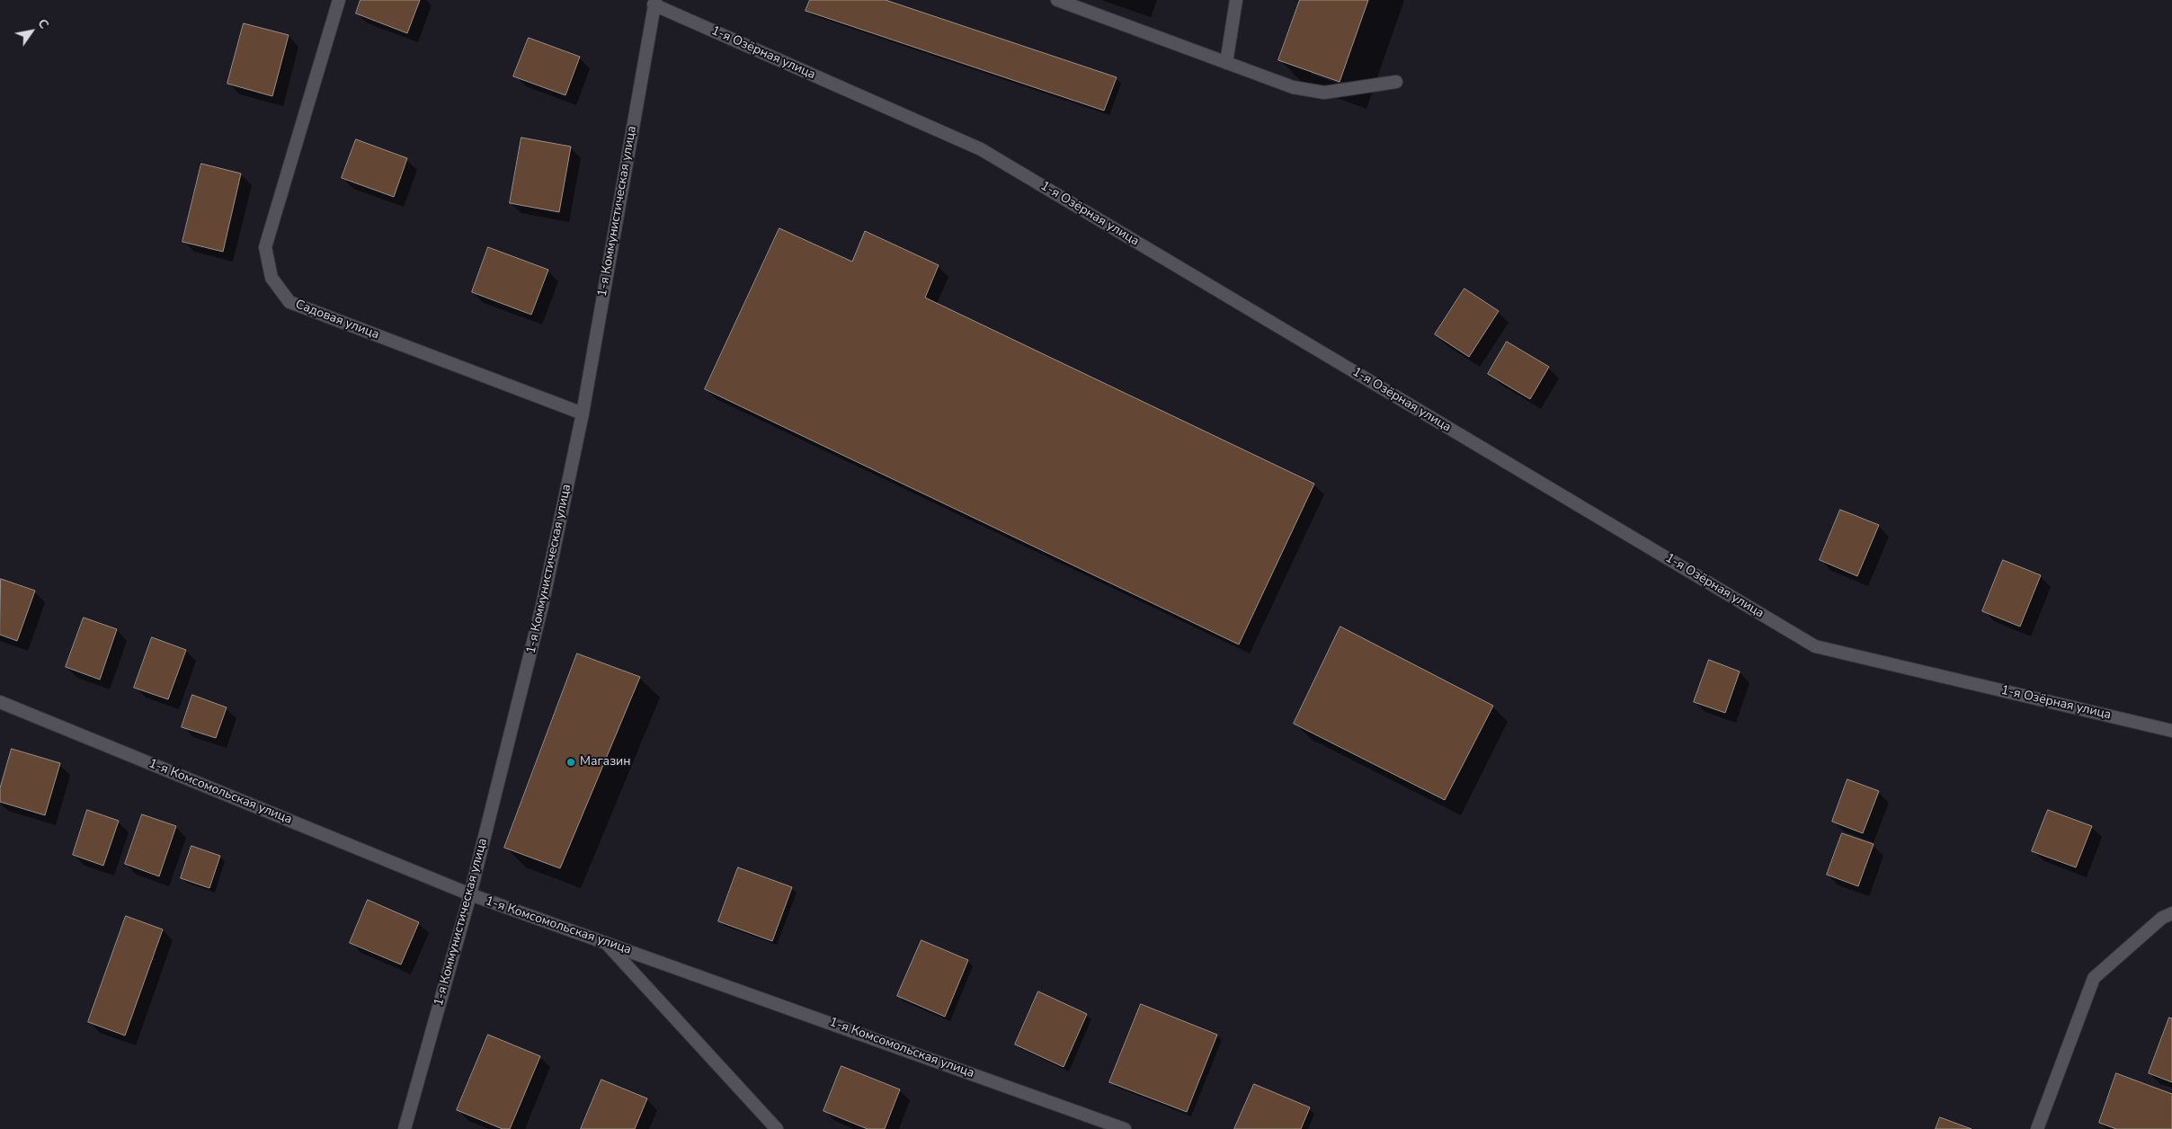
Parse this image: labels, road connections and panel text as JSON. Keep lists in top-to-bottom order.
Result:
{
  "streets": {
    "street": [
      "1-я Озёрная улица",
      "1-я Коммунистическая улица",
      "Садовая улица",
      "1-я Комсомольская улица"
    ]
  },
  "crossings": [
    ["1-я Озёрная улица", "1-я Коммунистическая улица"],
    ["1-я Коммунистическая улица", "Садовая улица"],
    ["1-я Коммунистическая улица", "1-я Комсомольская улица"]
  ],
  "places": ["Магазин"],
  "north": "top right"
}
